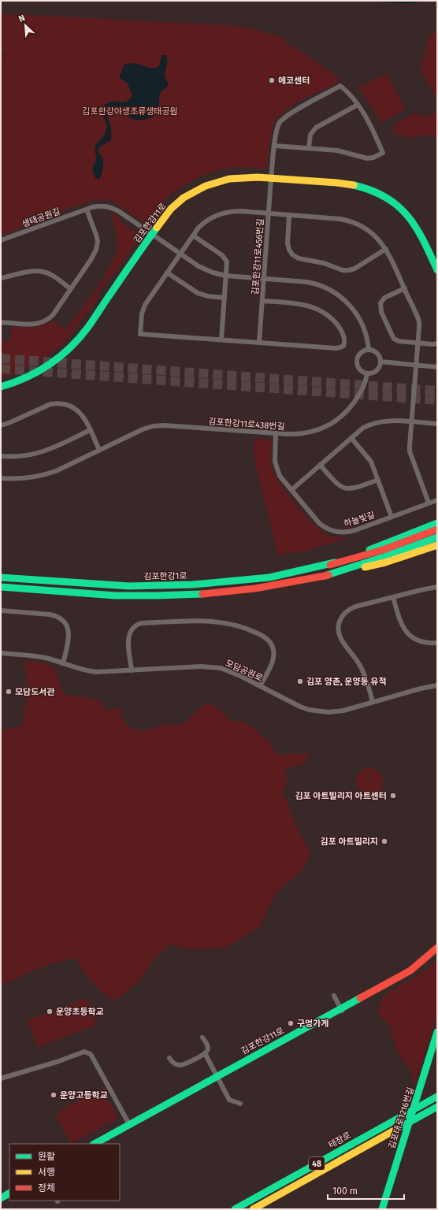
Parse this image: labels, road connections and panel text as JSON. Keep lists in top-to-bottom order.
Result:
{
  "streets": {
    "main road": [
      "김포한강11로",
      "김포한강1로",
      "김포대로1216번길",
      "태장로",
      "48"
    ],
    "street": [
      "생태공원길",
      "김포한강11로456번길",
      "김포한강11로438번길",
      "하늘빛길",
      "모담공원로"
    ]
  },
  "crossings": [
    ["생태공원길", "김포한강11로"],
    ["김포한강11로", "김포한강11로456번길"],
    ["김포한강11로438번길", "하늘빛길"]
  ],
  "parks": ["김포한강야생조류생태공원"],
  "places": [
    "에코센터",
    "김포 양촌, 운양동 유적",
    "모담도서관",
    "김포 아트빌리지 아트센터",
    "김포 아트빌리지",
    "운양초등학교",
    "구멍가게",
    "운양고등학교"
  ],
  "legend": ["원활", "서행", "정체"],
  "scale_bar": "100 m",
  "north": "top left"
}
